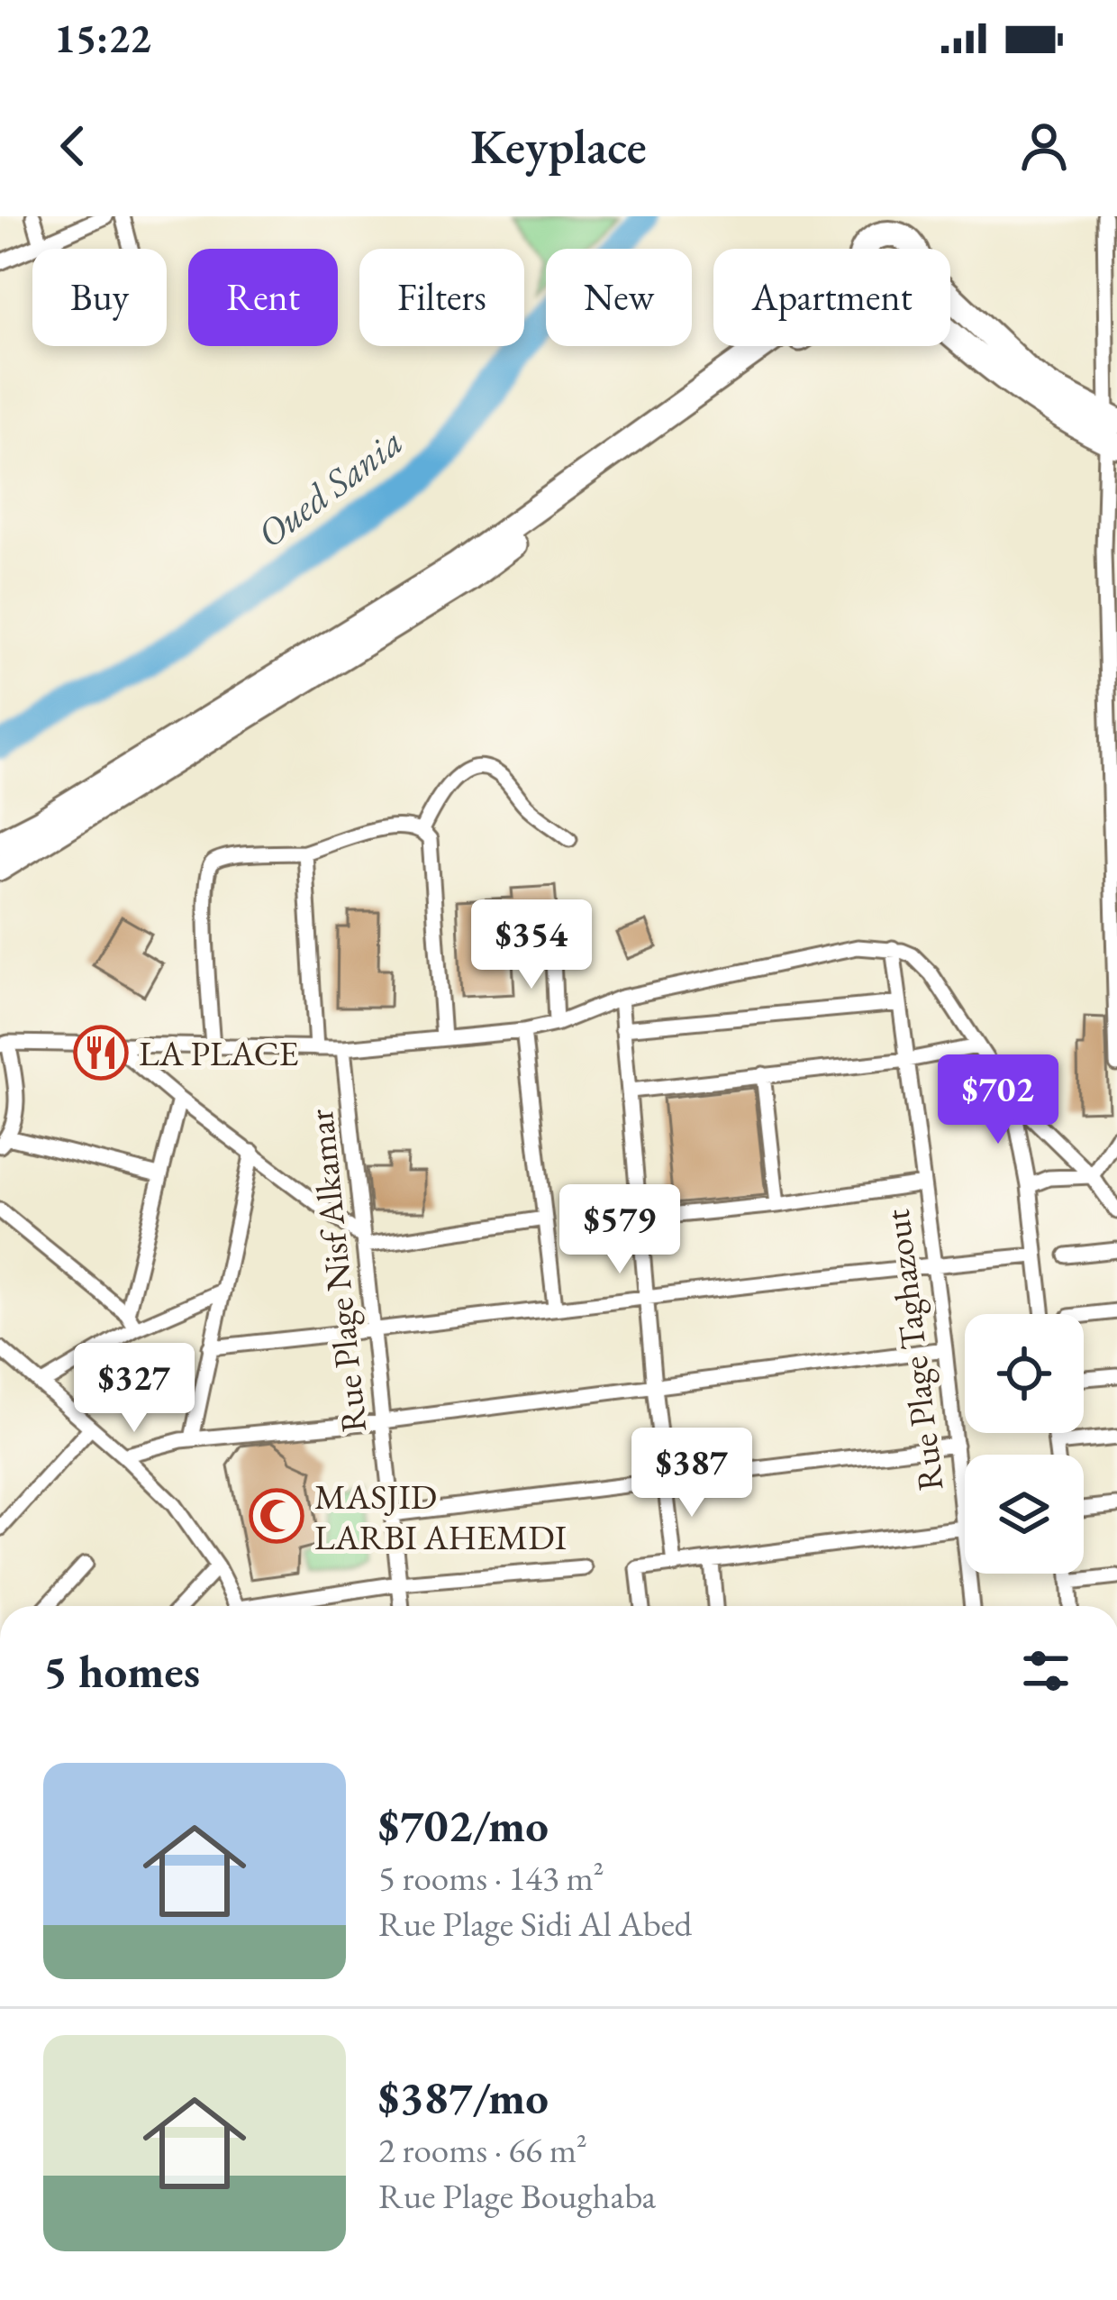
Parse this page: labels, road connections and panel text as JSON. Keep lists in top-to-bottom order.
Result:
{
  "streets": {
    "street": ["Rue Plage Nisf Alkamar", "Rue Plage Taghazout"]
  },
  "water": ["Oued Sania"],
  "places": {
    "restaurant": ["LA PLACE"],
    "mosque": ["MASJID LARBI AHEMDI"]
  },
  "page": {
    "status": "15:22",
    "header": "Keyplace",
    "chip": [
      "Buy",
      "Rent",
      "Filters",
      "New",
      "Apartment"
    ],
    "price": [
      "$354",
      "$702",
      "$579",
      "$327",
      "$387"
    ],
    "heading": "5 homes",
    "list": [
      {
        "name": "$702/mo",
        "note": "5 rooms · 143 m² · Rue Plage Sidi Al Abed"
      },
      {
        "name": "$387/mo",
        "note": "2 rooms · 66 m² · Rue Plage Boughaba"
      }
    ]
  }
}
